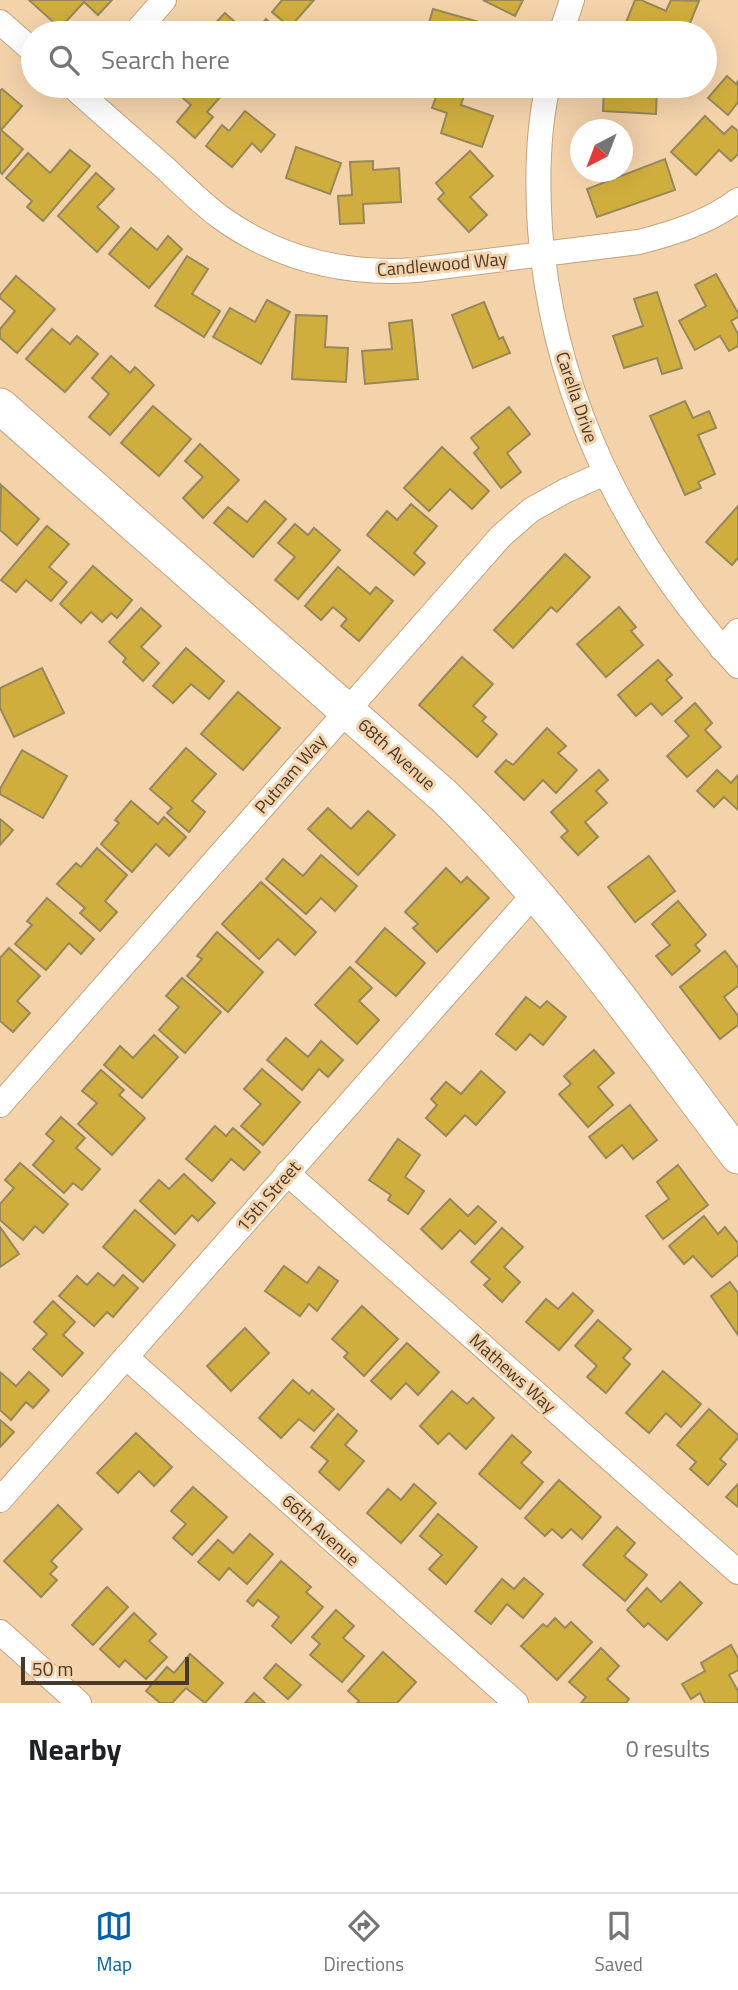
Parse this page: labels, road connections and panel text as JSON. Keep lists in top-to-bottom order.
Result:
{
  "streets": {
    "street": [
      "Candlewood Way",
      "Carella Drive",
      "68th Avenue",
      "Putnam Way",
      "15th Street",
      "Mathews Way",
      "66th Avenue"
    ]
  },
  "crossings": [
    ["Candlewood Way", "Carella Drive"],
    ["Carella Drive", "Putnam Way"],
    ["68th Avenue", "Putnam Way"],
    ["68th Avenue", "15th Street"],
    ["15th Street", "Mathews Way"],
    ["15th Street", "66th Avenue"]
  ],
  "scale_bar": "50 m",
  "north": "bottom left",
  "page": {
    "search": "Search here",
    "scale": "50 m",
    "heading": ["Nearby", "0 results"],
    "nav": ["Map", "Directions", "Saved"]
  }
}
